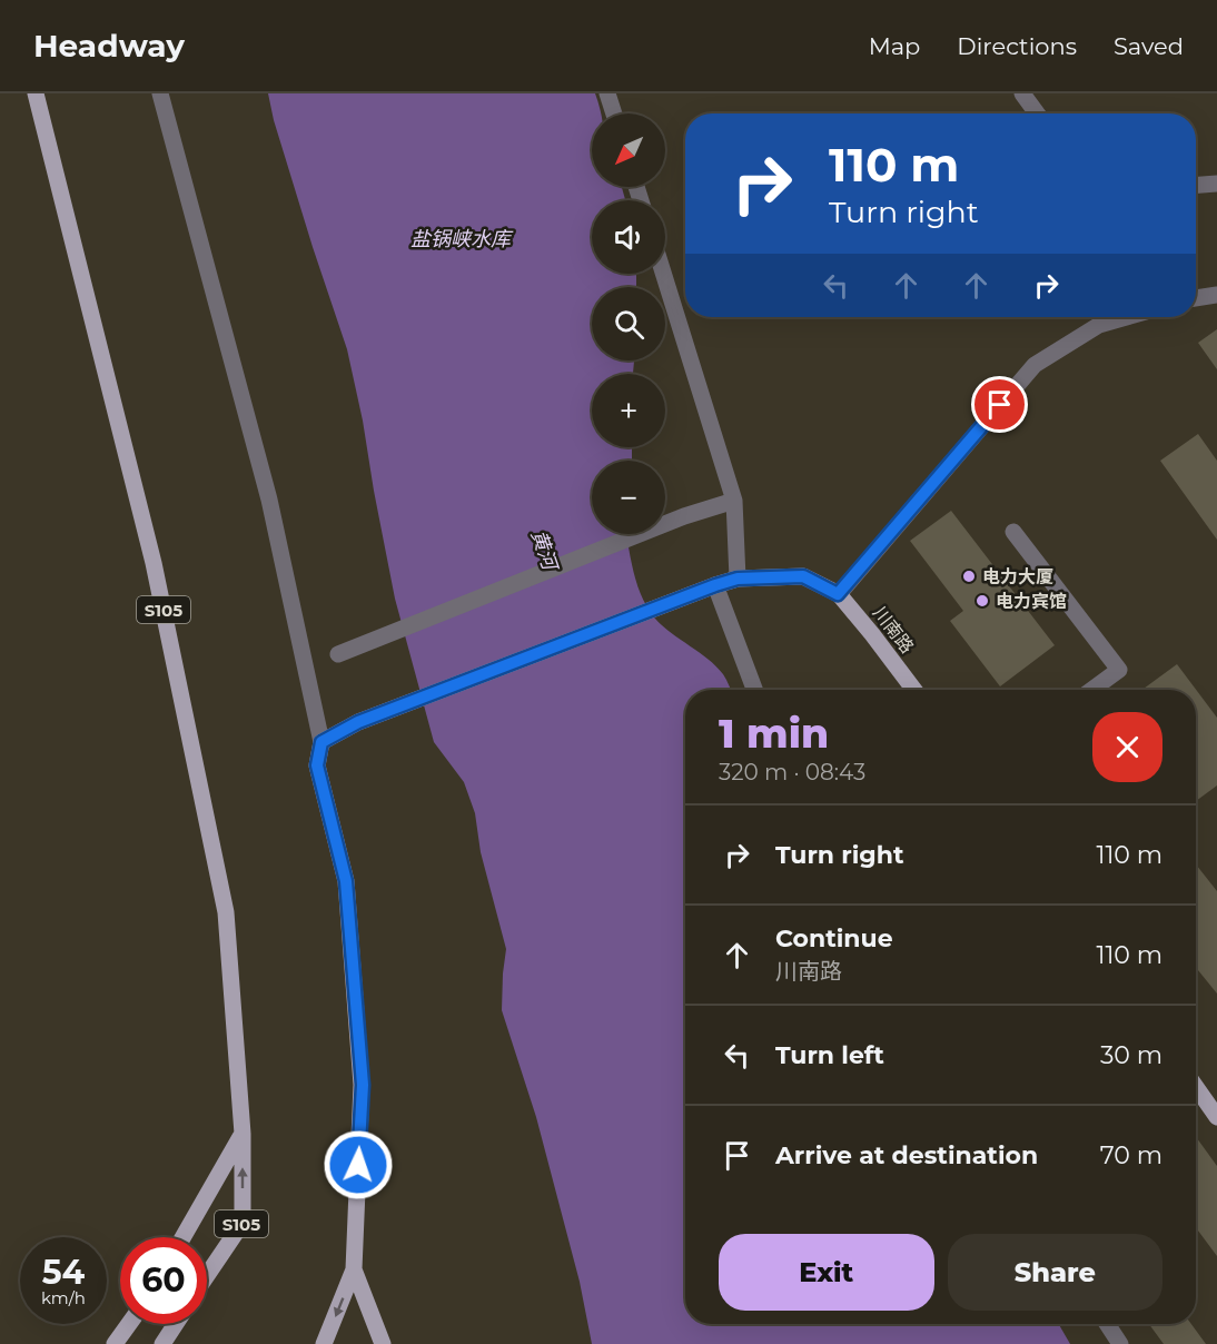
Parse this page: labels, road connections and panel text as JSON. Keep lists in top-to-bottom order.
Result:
{
  "streets": {
    "main road": ["S105", "川南路"]
  },
  "water": ["盐锅峡水库", "黄河"],
  "places": ["电力大厦", "电力宾馆"],
  "north": "bottom left",
  "page": {
    "header": "Headway",
    "nav": ["Map", "Directions", "Saved"],
    "map_buttons": ["+", "−"],
    "turn": ["110 m", "Turn right"],
    "heading": ["1 min", "320 m · 08:43"],
    "list": [
      {
        "name": "Turn right",
        "value": "110 m"
      },
      {
        "name": "Continue",
        "note": "川南路",
        "value": "110 m"
      },
      {
        "name": "Turn left",
        "value": "30 m"
      },
      {
        "name": "Arrive at destination",
        "value": "70 m"
      }
    ],
    "buttons": ["Exit", "Share"],
    "speed": "54 km/h",
    "limit": "60"
  }
}
